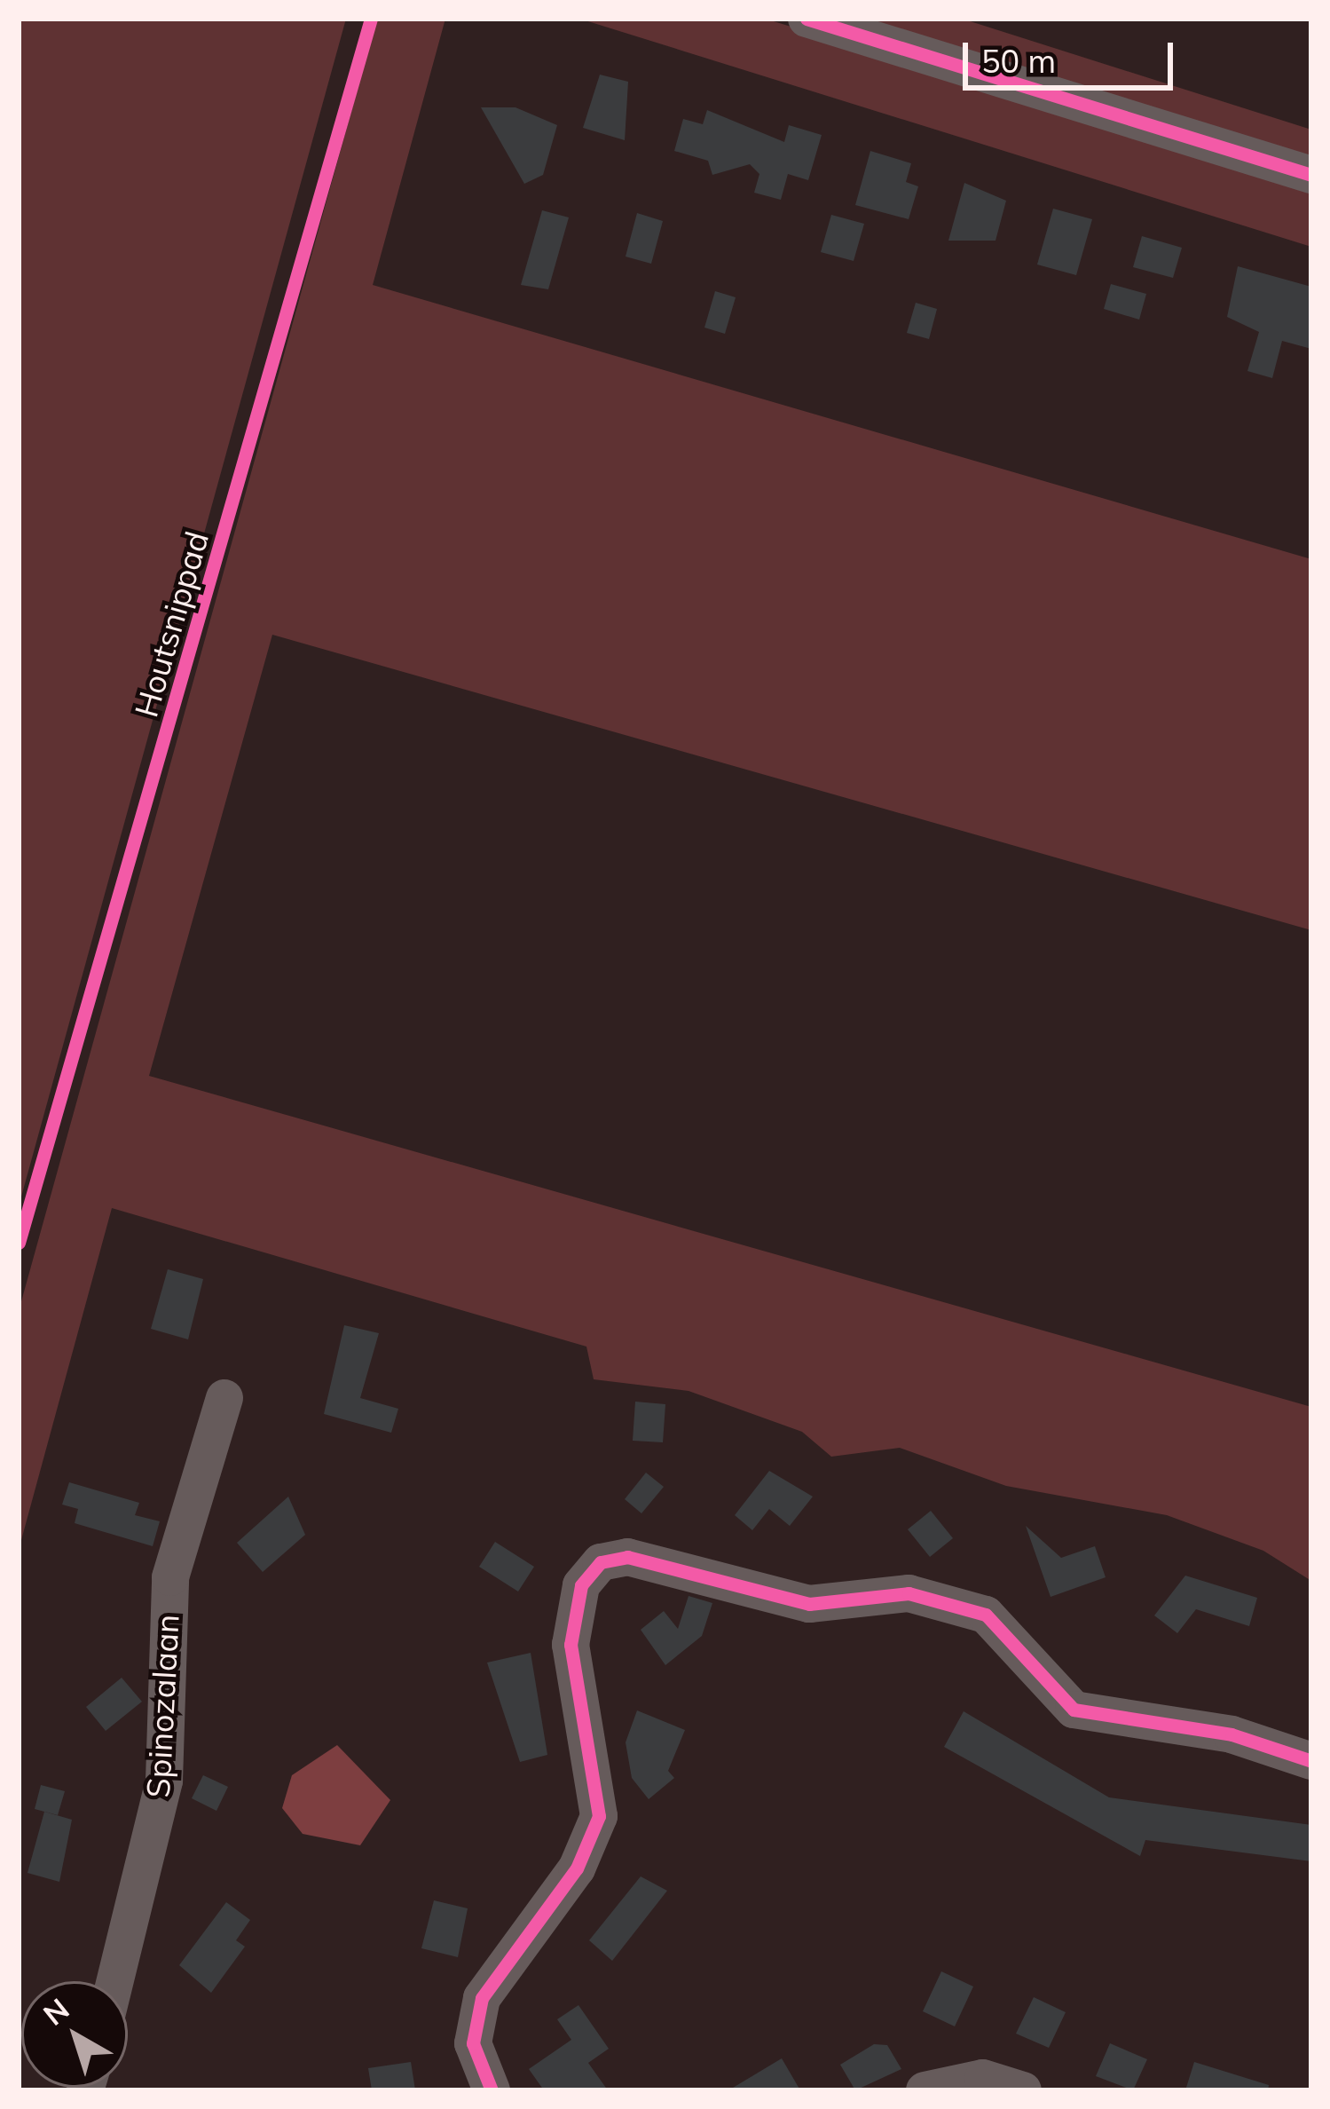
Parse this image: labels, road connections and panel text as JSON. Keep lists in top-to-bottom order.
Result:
{
  "streets": {
    "street": ["Spinozalaan"],
    "cycle path": ["Houtsnippad"]
  },
  "scale_bar": "50 m",
  "north": "top left"
}
